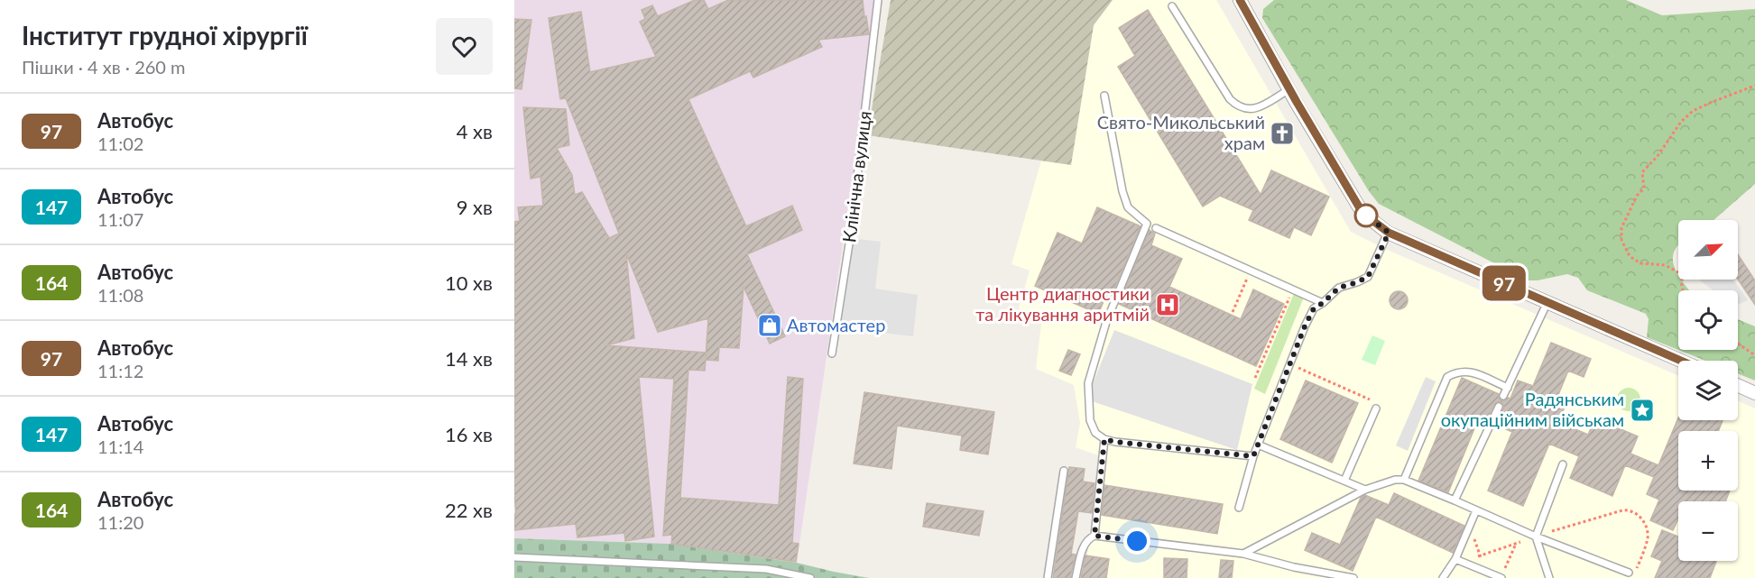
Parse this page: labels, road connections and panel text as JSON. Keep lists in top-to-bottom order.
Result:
{
  "streets": {
    "lane": ["Клінічна вулиця"]
  },
  "places": {
    "church": ["Свято-Микольський храм"],
    "hospital": ["Центр диагностики та лікування аритмій"],
    "shop": ["Автомастер"],
    "place": ["Радянським окупаційним військам"]
  },
  "lines": ["bus line 97"],
  "north": "top right",
  "page": {
    "heading": ["Інститут грудної хірургії", "Пішки · 4 хв · 260 m"],
    "on_map": "97",
    "list": [
      {
        "mark": "97",
        "name": "Автобус",
        "note": "11:02",
        "value": "4 хв"
      },
      {
        "mark": "147",
        "name": "Автобус",
        "note": "11:07",
        "value": "9 хв"
      },
      {
        "mark": "164",
        "name": "Автобус",
        "note": "11:08",
        "value": "10 хв"
      },
      {
        "mark": "97",
        "name": "Автобус",
        "note": "11:12",
        "value": "14 хв"
      },
      {
        "mark": "147",
        "name": "Автобус",
        "note": "11:14",
        "value": "16 хв"
      },
      {
        "mark": "164",
        "name": "Автобус",
        "note": "11:20",
        "value": "22 хв"
      }
    ],
    "map_buttons": ["+", "−"]
  }
}
